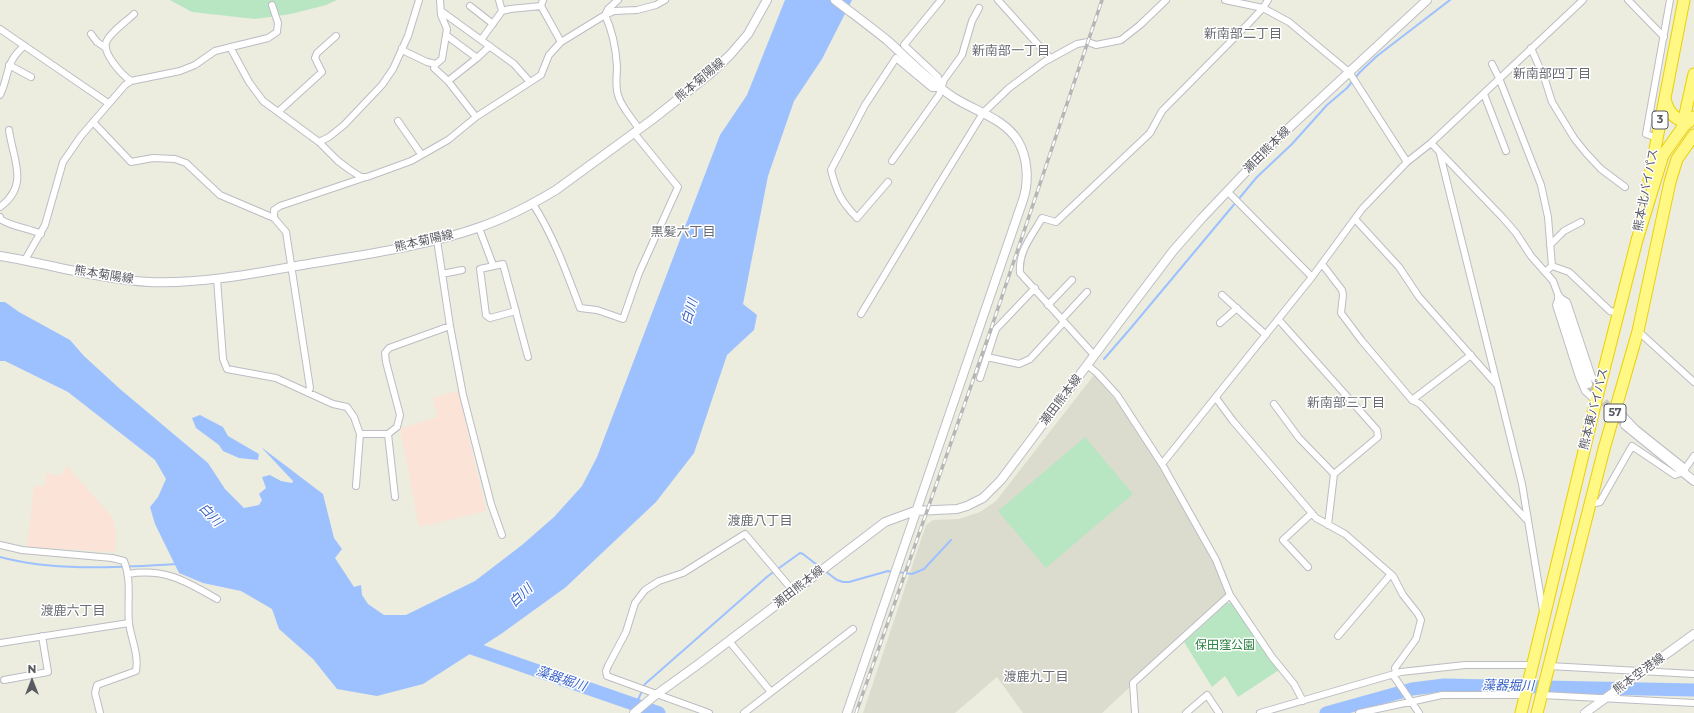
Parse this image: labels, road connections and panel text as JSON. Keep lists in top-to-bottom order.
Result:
{
  "streets": {
    "highway": [
      "3",
      "熊本北バイパス",
      "熊本東バイパス",
      "57"
    ],
    "main road": ["熊本菊陽線", "瀬田熊本線", "熊本空港線"]
  },
  "crossings": [
    ["熊本北バイパス", "熊本東バイパス"]
  ],
  "districts": [
    "新南部二丁目",
    "新南部一丁目",
    "新南部四丁目",
    "黒髪六丁目",
    "新南部三丁目",
    "渡鹿八丁目",
    "渡鹿六丁目",
    "渡鹿九丁目"
  ],
  "water": ["白川", "藻器堀川"],
  "parks": ["保田窪公園"],
  "north": "top"
}
